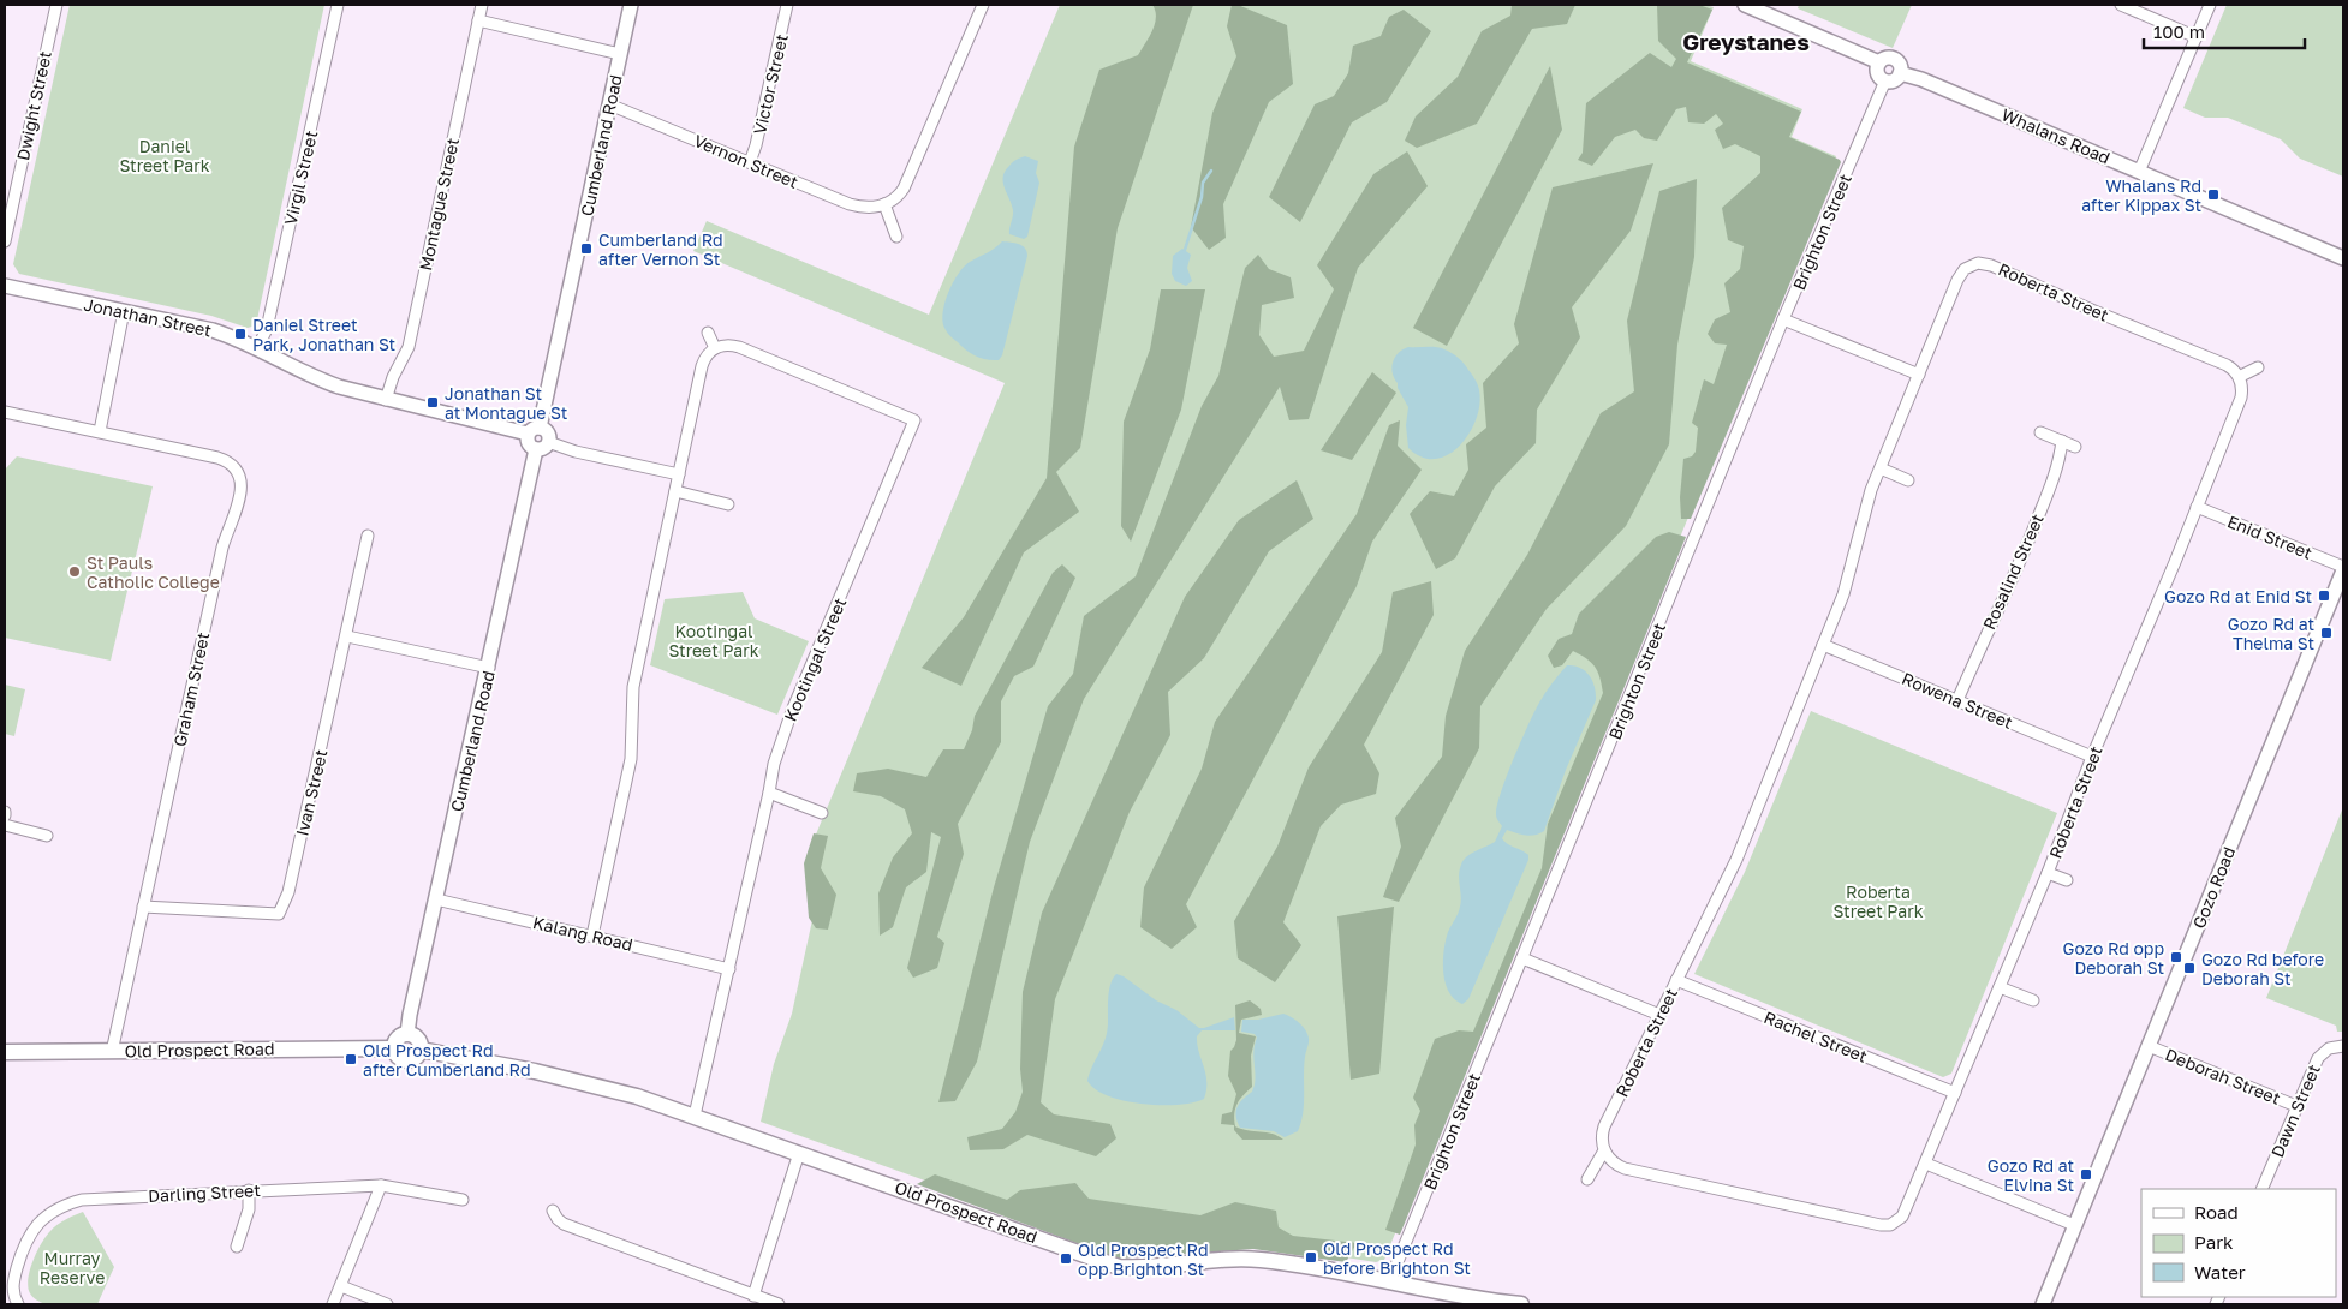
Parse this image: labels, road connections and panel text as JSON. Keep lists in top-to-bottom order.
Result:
{
  "streets": {
    "main road": ["Old Prospect Road"],
    "street": [
      "Victor Street",
      "Dwight Street",
      "Whalans Road",
      "Cumberland Road",
      "Vernon Street",
      "Virgil Street",
      "Montague Street",
      "Brighton Street",
      "Roberta Street",
      "Jonathan Street",
      "Enid Street",
      "Rosalind Street",
      "Kootingal Street",
      "Graham Street",
      "Rowena Street",
      "Ivan Street",
      "Gozo Road",
      "Kalang Road",
      "Rachel Street",
      "Deborah Street",
      "Dawn Street",
      "Darling Street"
    ]
  },
  "crossings": [
    ["Victor Street", "Vernon Street"],
    ["Whalans Road", "Brighton Street"],
    ["Cumberland Road", "Vernon Street"],
    ["Cumberland Road", "Jonathan Street"],
    ["Cumberland Road", "Kalang Road"],
    ["Cumberland Road", "Old Prospect Road"],
    ["Virgil Street", "Jonathan Street"],
    ["Montague Street", "Jonathan Street"],
    ["Brighton Street", "Old Prospect Road"],
    ["Roberta Street", "Enid Street"],
    ["Roberta Street", "Rowena Street"],
    ["Roberta Street", "Rachel Street"],
    ["Enid Street", "Gozo Road"],
    ["Rosalind Street", "Rowena Street"],
    ["Kootingal Street", "Kalang Road"],
    ["Kootingal Street", "Old Prospect Road"],
    ["Graham Street", "Ivan Street"],
    ["Graham Street", "Old Prospect Road"],
    ["Gozo Road", "Deborah Street"],
    ["Deborah Street", "Dawn Street"]
  ],
  "districts": ["Greystanes"],
  "parks": [
    "Daniel Street Park",
    "Kootingal Street Park",
    "Roberta Street Park",
    "Murray Reserve"
  ],
  "places": {
    "transit": [
      "Whalans Rd after Kippax St",
      "Cumberland Rd after Vernon St",
      "Daniel Street Park, Jonathan St",
      "Jonathan St at Montague St",
      "Gozo Rd at Enid St",
      "Gozo Rd at Thelma St",
      "Gozo Rd opp Deborah St",
      "Gozo Rd before Deborah St",
      "Old Prospect Rd after Cumberland Rd",
      "Gozo Rd at Elvina St",
      "Old Prospect Rd before Brighton St",
      "Old Prospect Rd opp Brighton St"
    ],
    "other": ["St Pauls Catholic College"]
  },
  "legend": ["Road", "Park", "Water"],
  "scale_bar": "100 m"
}
